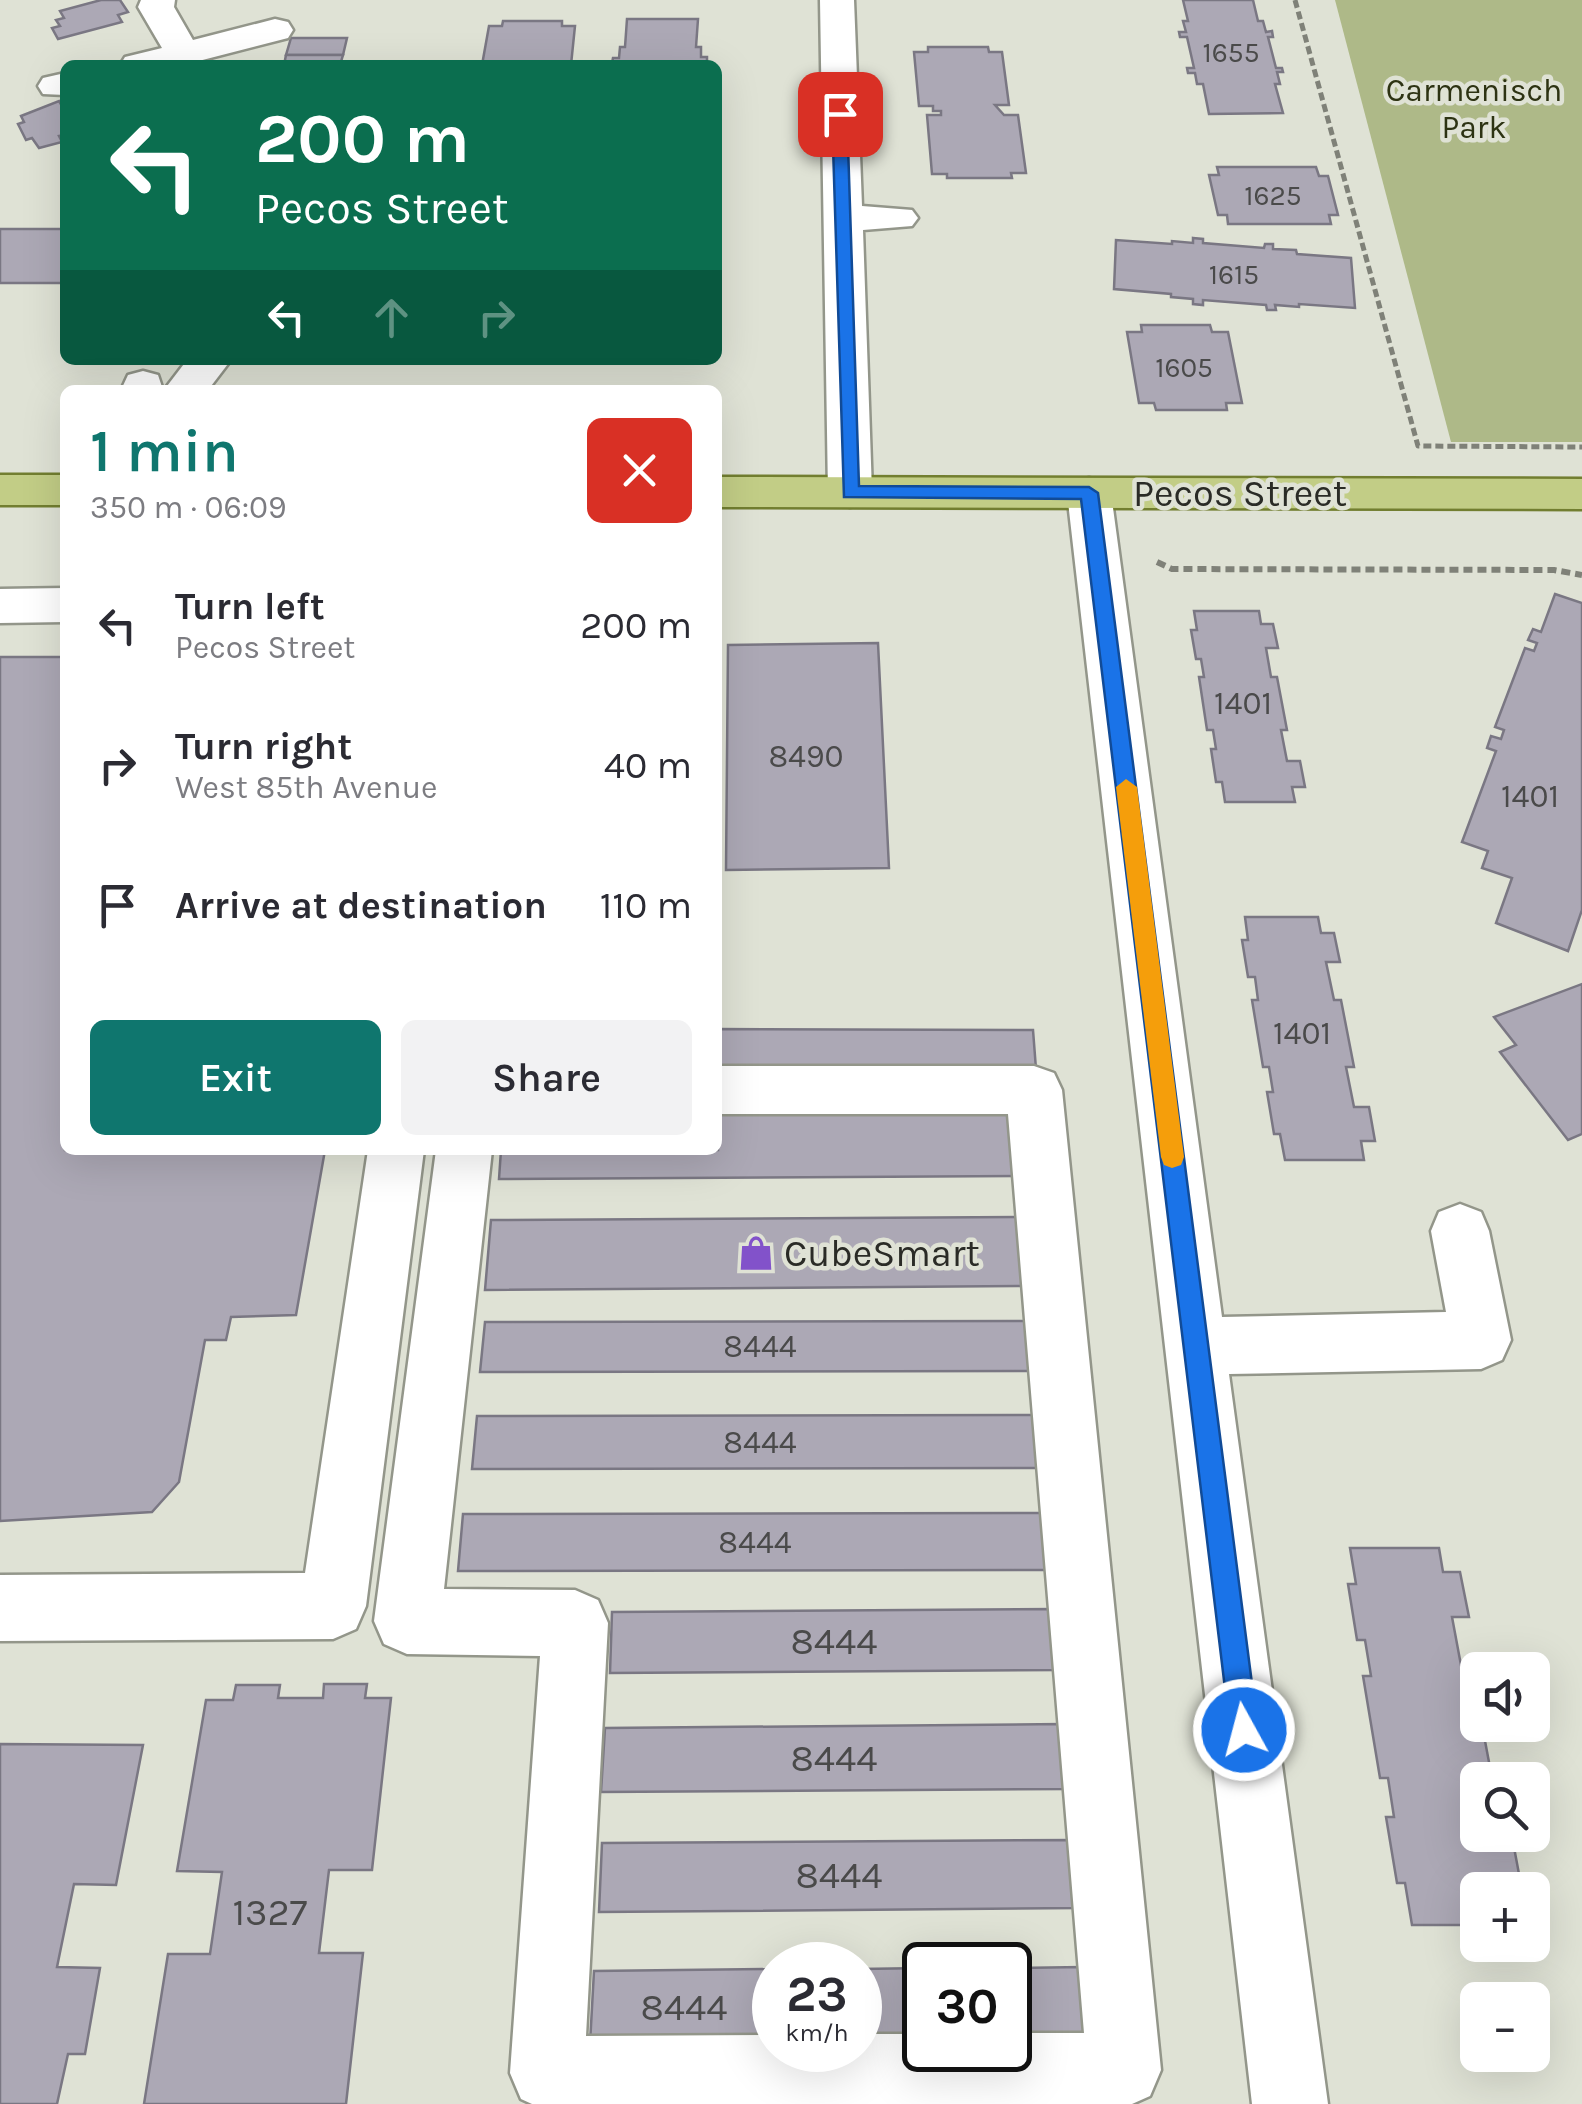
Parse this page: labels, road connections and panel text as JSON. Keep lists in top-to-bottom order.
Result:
{
  "streets": {
    "main road": ["Pecos Street"]
  },
  "parks": ["Carmenisch Park"],
  "places": {
    "shop": ["CubeSmart"]
  },
  "house_numbers": [
    "1655",
    "1625",
    "1615",
    "1605",
    "1401",
    "8490",
    "1401",
    "1401",
    "8444",
    "8444",
    "8444",
    "8444",
    "8444",
    "8444",
    "1327",
    "8444"
  ],
  "page": {
    "turn": ["200 m", "Pecos Street"],
    "heading": ["1 min", "350 m · 06:09"],
    "list": [
      {
        "name": "Turn left",
        "note": "Pecos Street",
        "value": "200 m"
      },
      {
        "name": "Turn right",
        "note": "West 85th Avenue",
        "value": "40 m"
      },
      {
        "name": "Arrive at destination",
        "value": "110 m"
      }
    ],
    "buttons": ["Exit", "Share"],
    "map_buttons": ["+", "−"],
    "speed": "23 km/h",
    "limit": "30"
  }
}
